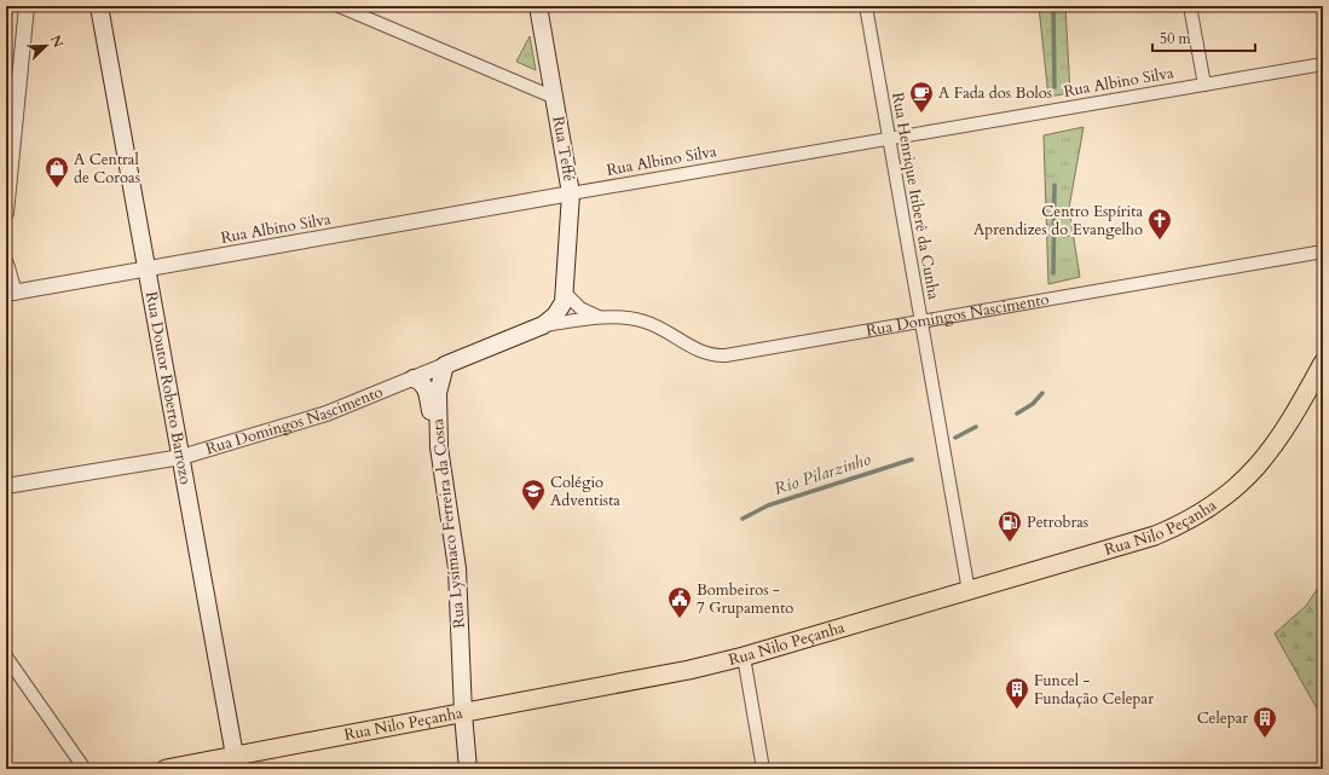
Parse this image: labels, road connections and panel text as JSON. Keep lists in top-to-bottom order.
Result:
{
  "streets": {
    "main road": [
      "Rua Teffé",
      "Rua Domingos Nascimento",
      "Rua Doutor Roberto Barrozo",
      "Rua Lysímaco Ferreira da Costa",
      "Rua Nilo Peçanha"
    ],
    "street": ["Rua Albino Silva", "Rua Henrique Itiberê da Cunha"]
  },
  "crossings": [
    ["Rua Albino Silva", "Rua Teffé"],
    ["Rua Albino Silva", "Rua Henrique Itiberê da Cunha"],
    ["Rua Albino Silva", "Rua Doutor Roberto Barrozo"],
    ["Rua Teffé", "Rua Domingos Nascimento"],
    ["Rua Henrique Itiberê da Cunha", "Rua Domingos Nascimento"],
    ["Rua Henrique Itiberê da Cunha", "Rua Nilo Peçanha"],
    ["Rua Domingos Nascimento", "Rua Doutor Roberto Barrozo"],
    ["Rua Domingos Nascimento", "Rua Lysímaco Ferreira da Costa"],
    ["Rua Doutor Roberto Barrozo", "Rua Nilo Peçanha"],
    ["Rua Lysímaco Ferreira da Costa", "Rua Nilo Peçanha"]
  ],
  "water": ["Rio Pilarzinho"],
  "places": {
    "cafe": ["A Fada dos Bolos"],
    "shop": ["A Central de Coroas"],
    "church": ["Centro Espírita Aprendizes do Evangelho"],
    "school or university": ["Colégio Adventista"],
    "fuel station": ["Petrobras"],
    "public building": ["Bombeiros - 7 Grupamento"],
    "building": ["Funcel - Fundação Celepar", "Celepar"]
  },
  "scale_bar": "50 m",
  "north": "top right"
}
